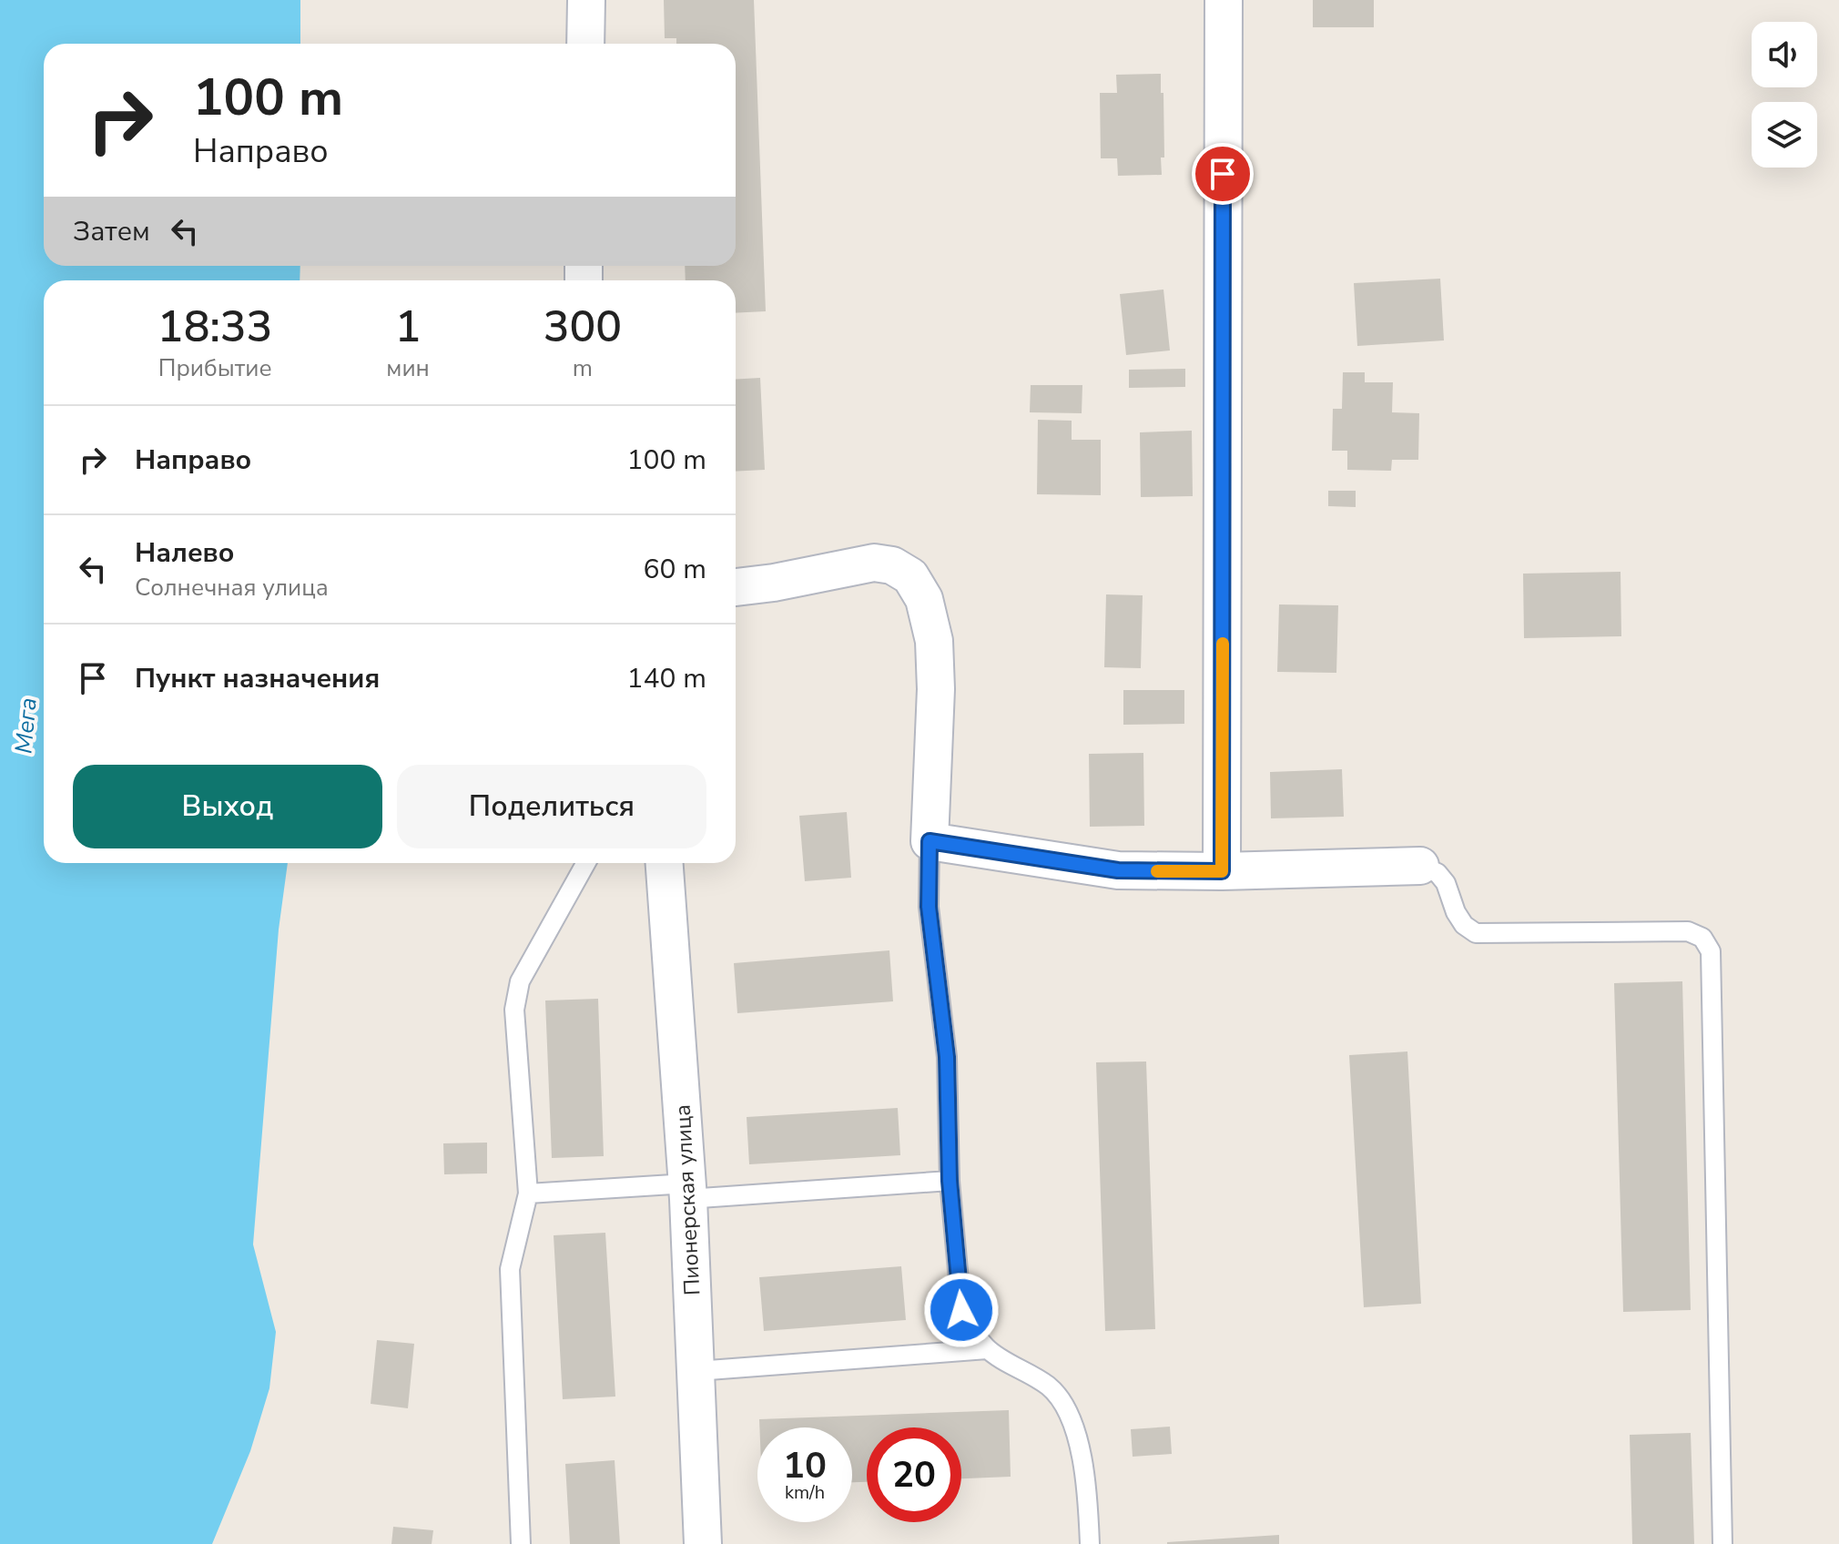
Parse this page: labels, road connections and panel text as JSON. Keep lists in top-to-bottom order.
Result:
{
  "streets": {
    "street": ["Пионерская улица"]
  },
  "water": ["Мега"],
  "page": {
    "turn": ["100 m", "Направо"],
    "then": "Затем",
    "eta": [
      "18:33",
      "Прибытие",
      "1",
      "мин",
      "300",
      "m"
    ],
    "list": [
      {
        "name": "Направо",
        "value": "100 m"
      },
      {
        "name": "Налево",
        "note": "Солнечная улица",
        "value": "60 m"
      },
      {
        "name": "Пункт назначения",
        "value": "140 m"
      }
    ],
    "buttons": ["Выход", "Поделиться"],
    "speed": "10 km/h",
    "limit": "20"
  }
}
